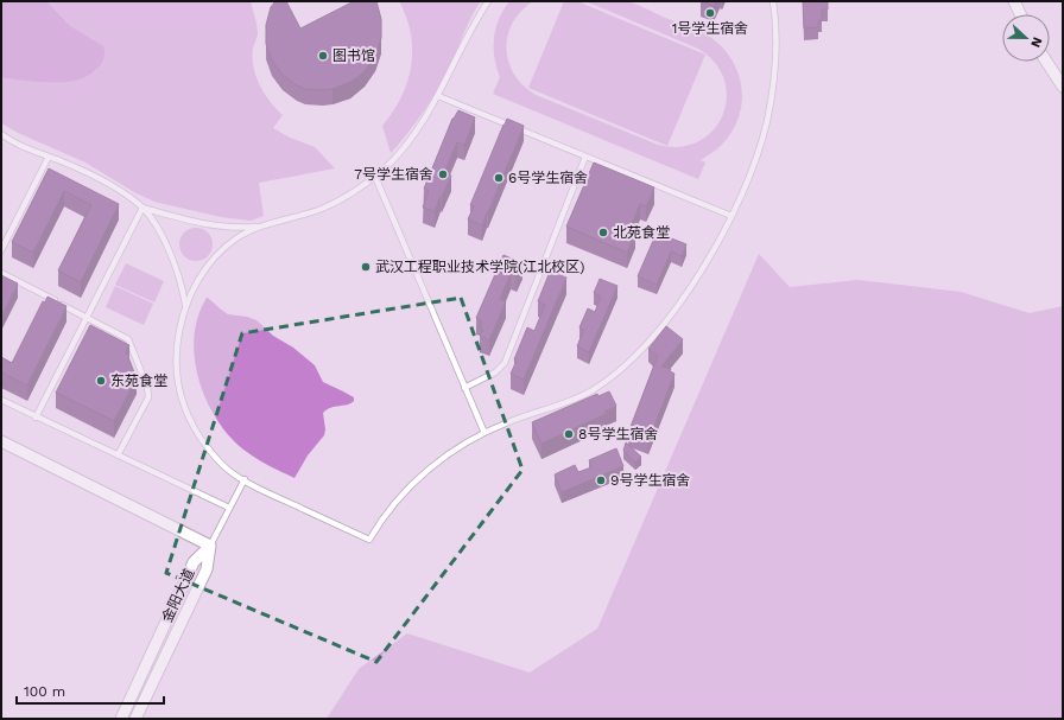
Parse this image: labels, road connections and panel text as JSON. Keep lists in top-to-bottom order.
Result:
{
  "streets": {
    "street": ["金阳大道"]
  },
  "places": [
    "1号学生宿舍",
    "图书馆",
    "7号学生宿舍",
    "6号学生宿舍",
    "北苑食堂",
    "武汉工程职业技术学院(江北校区)",
    "东苑食堂",
    "8号学生宿舍",
    "9号学生宿舍"
  ],
  "scale_bar": "100 m",
  "north": "right"
}
